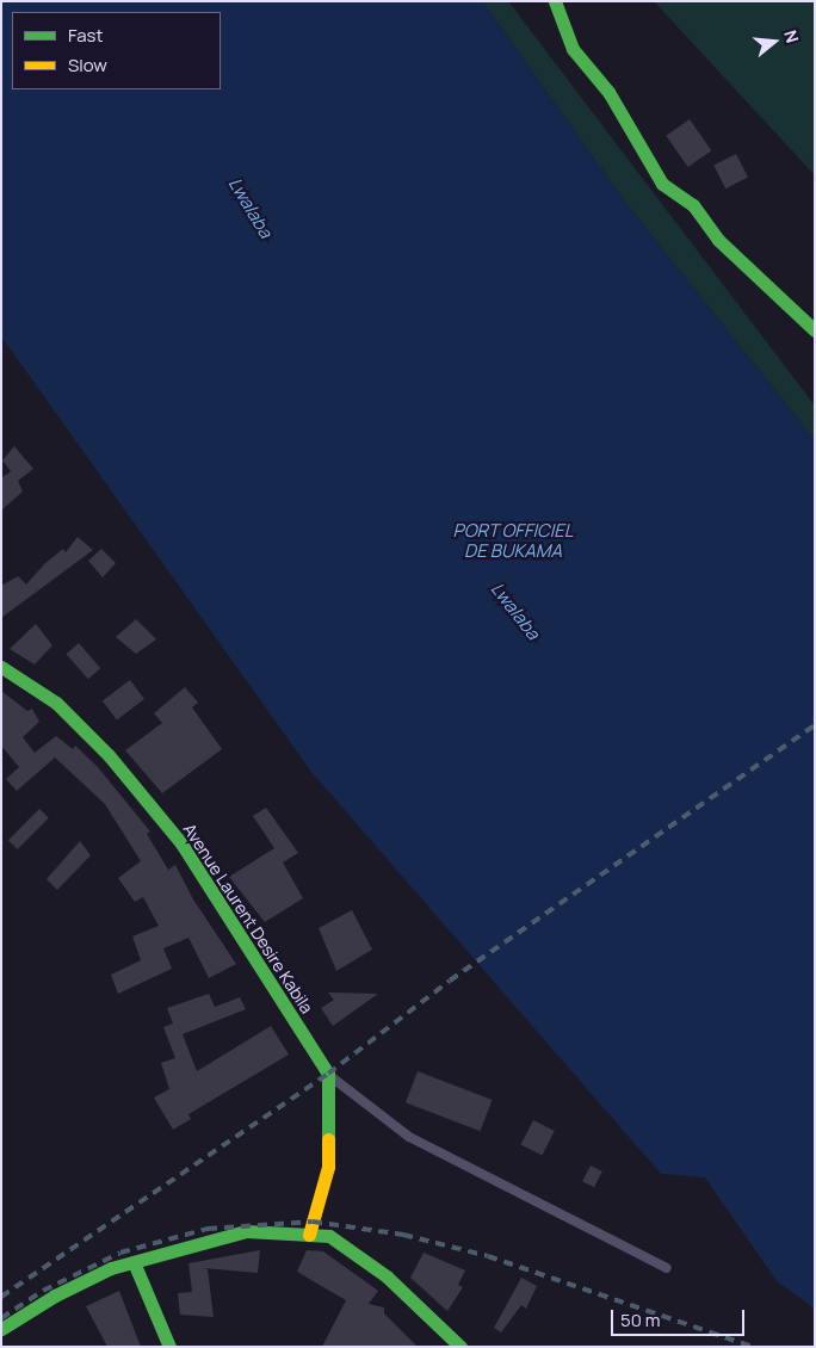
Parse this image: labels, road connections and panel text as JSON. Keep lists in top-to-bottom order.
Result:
{
  "streets": {
    "street": ["Avenue Laurent Desire Kabila"]
  },
  "water": ["Lwalaba", "PORT OFFICIEL DE BUKAMA"],
  "legend": ["Fast", "Slow"],
  "scale_bar": "50 m",
  "north": "right"
}
